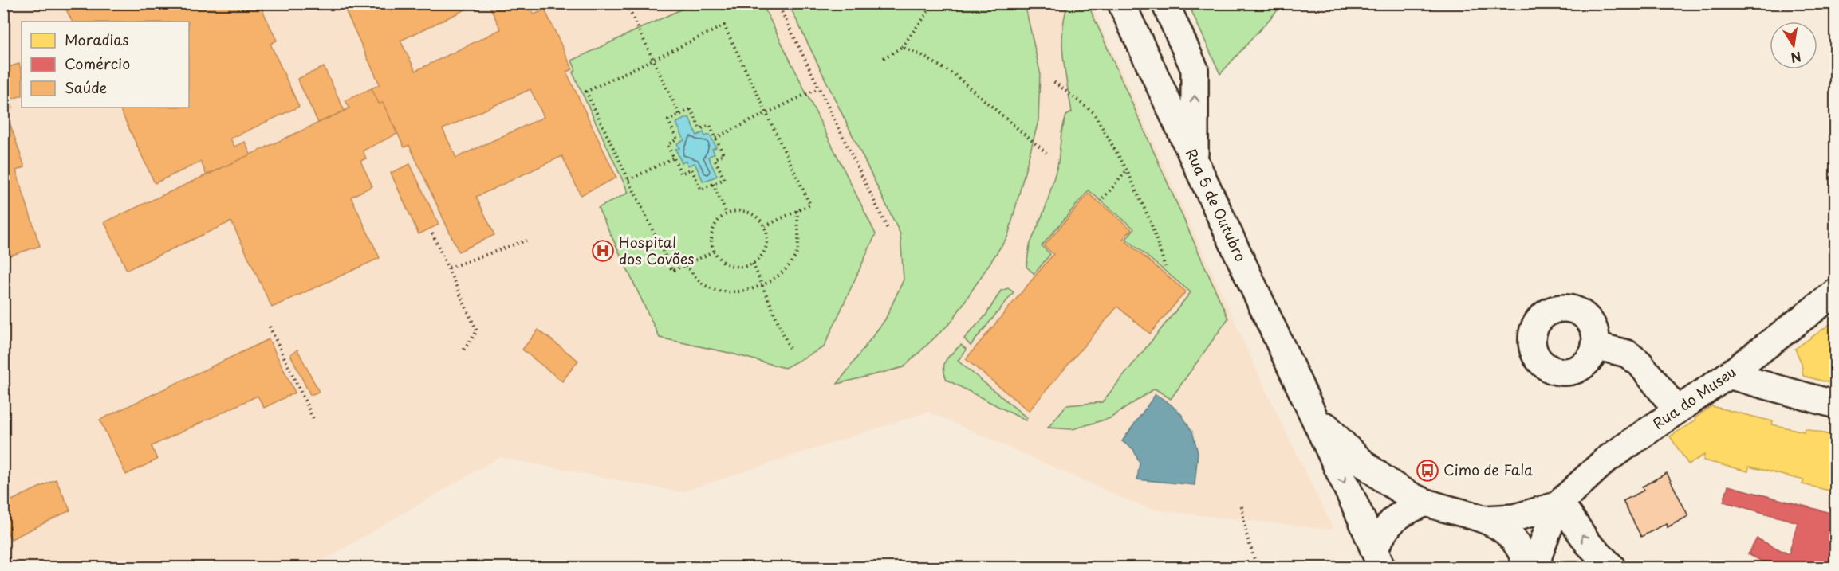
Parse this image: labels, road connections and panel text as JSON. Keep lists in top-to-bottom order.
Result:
{
  "streets": {
    "street": ["Rua 5 de Outubro", "Rua do Museu"]
  },
  "places": {
    "hospital": ["Hospital dos Covões"],
    "bus stop": ["Cimo de Fala"]
  },
  "legend": ["Moradias", "Comércio", "Saúde"],
  "north": "bottom"
}
